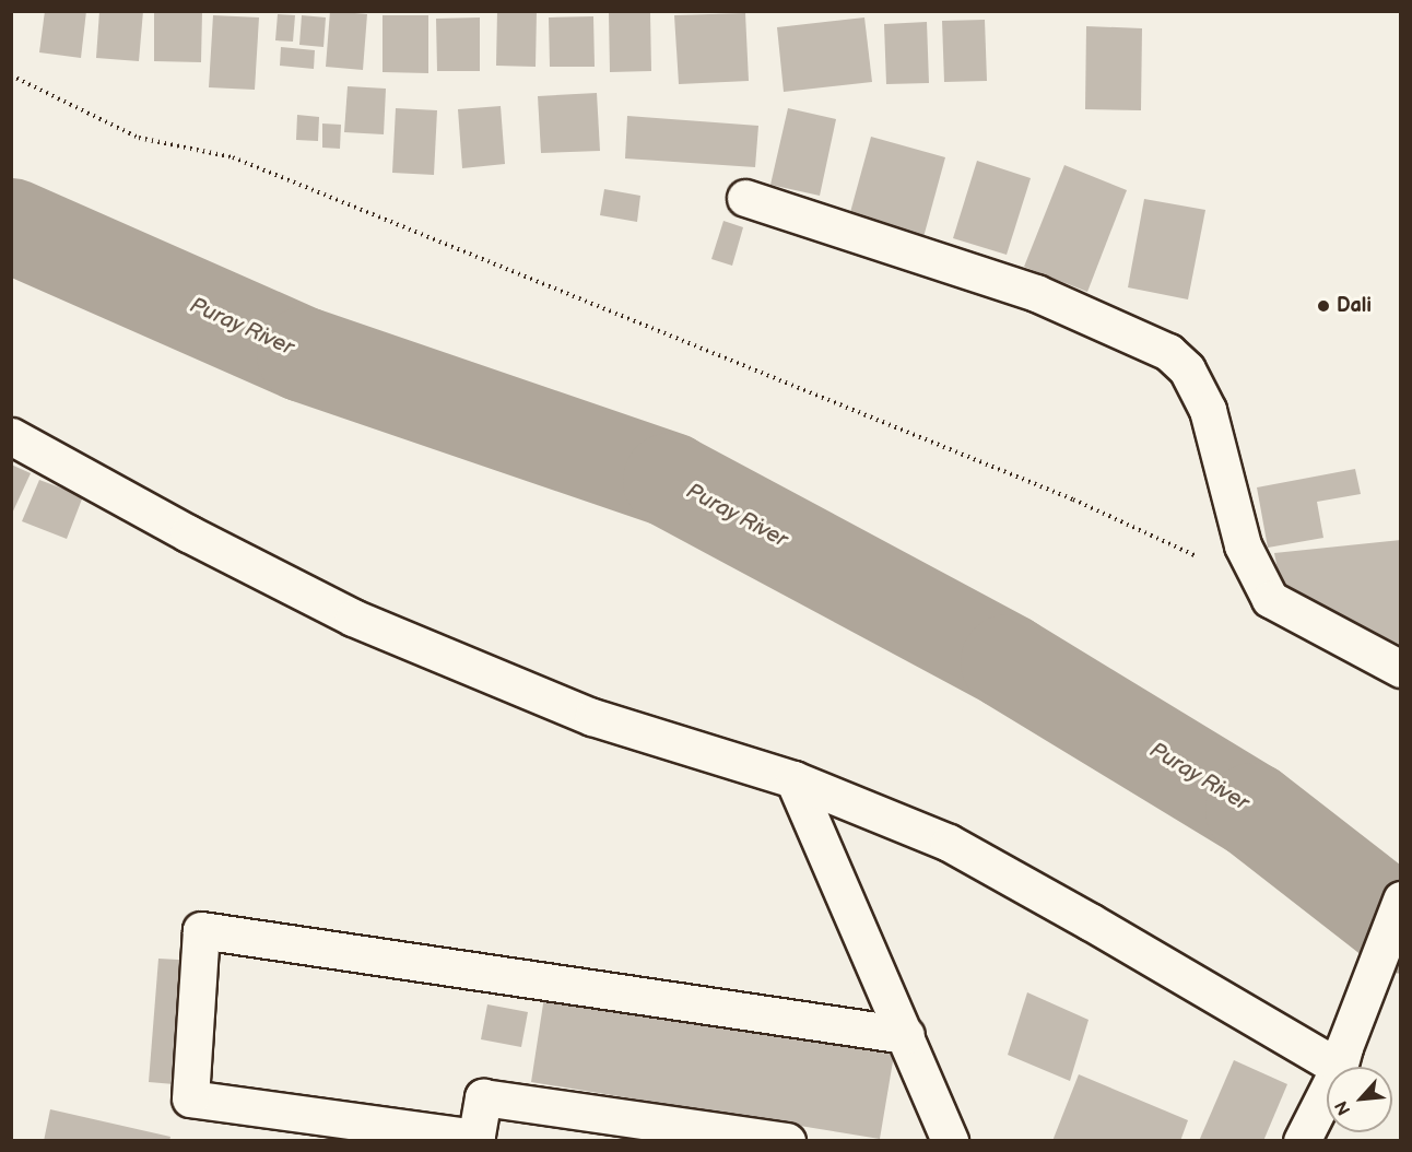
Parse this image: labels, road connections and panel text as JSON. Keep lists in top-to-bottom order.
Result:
{
  "water": ["Puray River"],
  "places": ["Dali"],
  "north": "bottom left"
}
